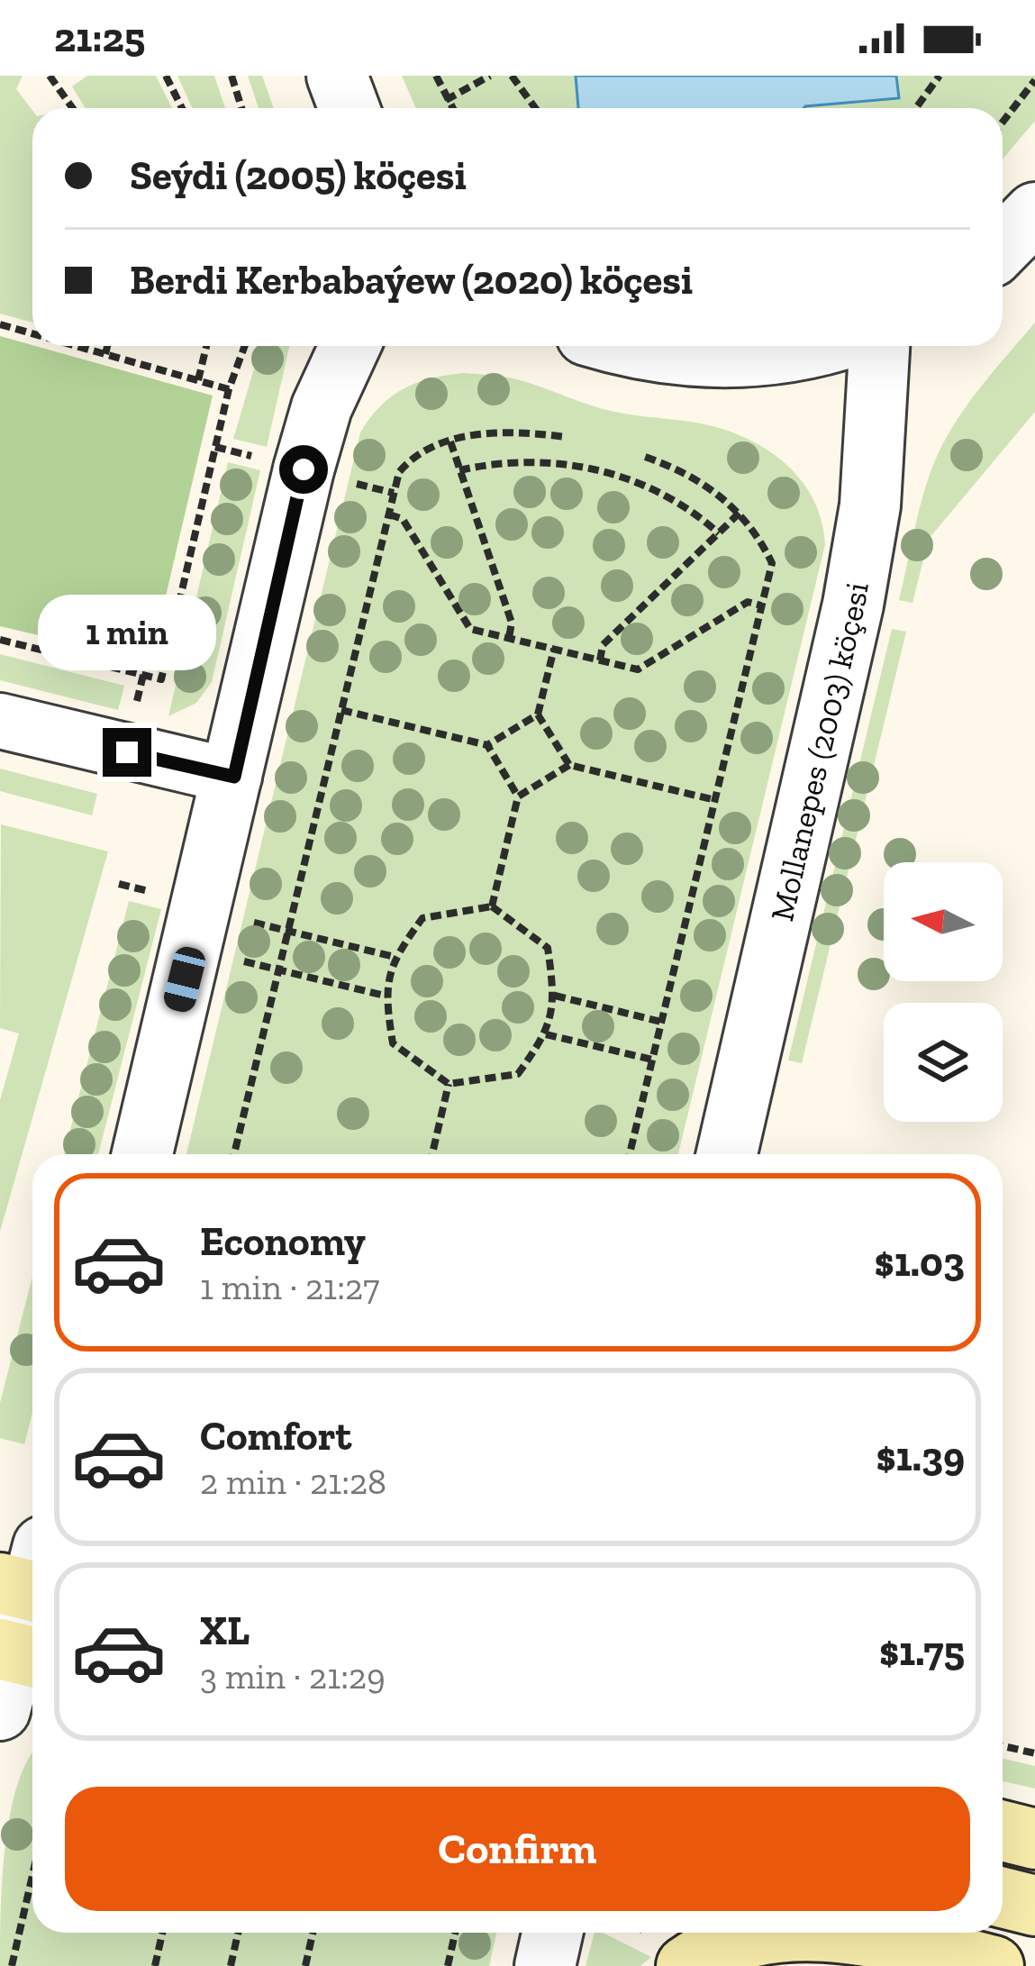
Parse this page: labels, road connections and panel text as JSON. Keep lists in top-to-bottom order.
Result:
{
  "streets": {
    "street": ["Mollanepes (2003) köçesi"]
  },
  "north": "left",
  "page": {
    "status": "21:25",
    "banner": ["Seýdi (2005) köçesi", "Berdi Kerbabaýew (2020) köçesi"],
    "bubble": "1 min",
    "list": [
      {
        "name": "Economy",
        "note": "1 min · 21:27",
        "value": "$1.03"
      },
      {
        "name": "Comfort",
        "note": "2 min · 21:28",
        "value": "$1.39"
      },
      {
        "name": "XL",
        "note": "3 min · 21:29",
        "value": "$1.75"
      }
    ],
    "buttons": "Confirm"
  }
}
